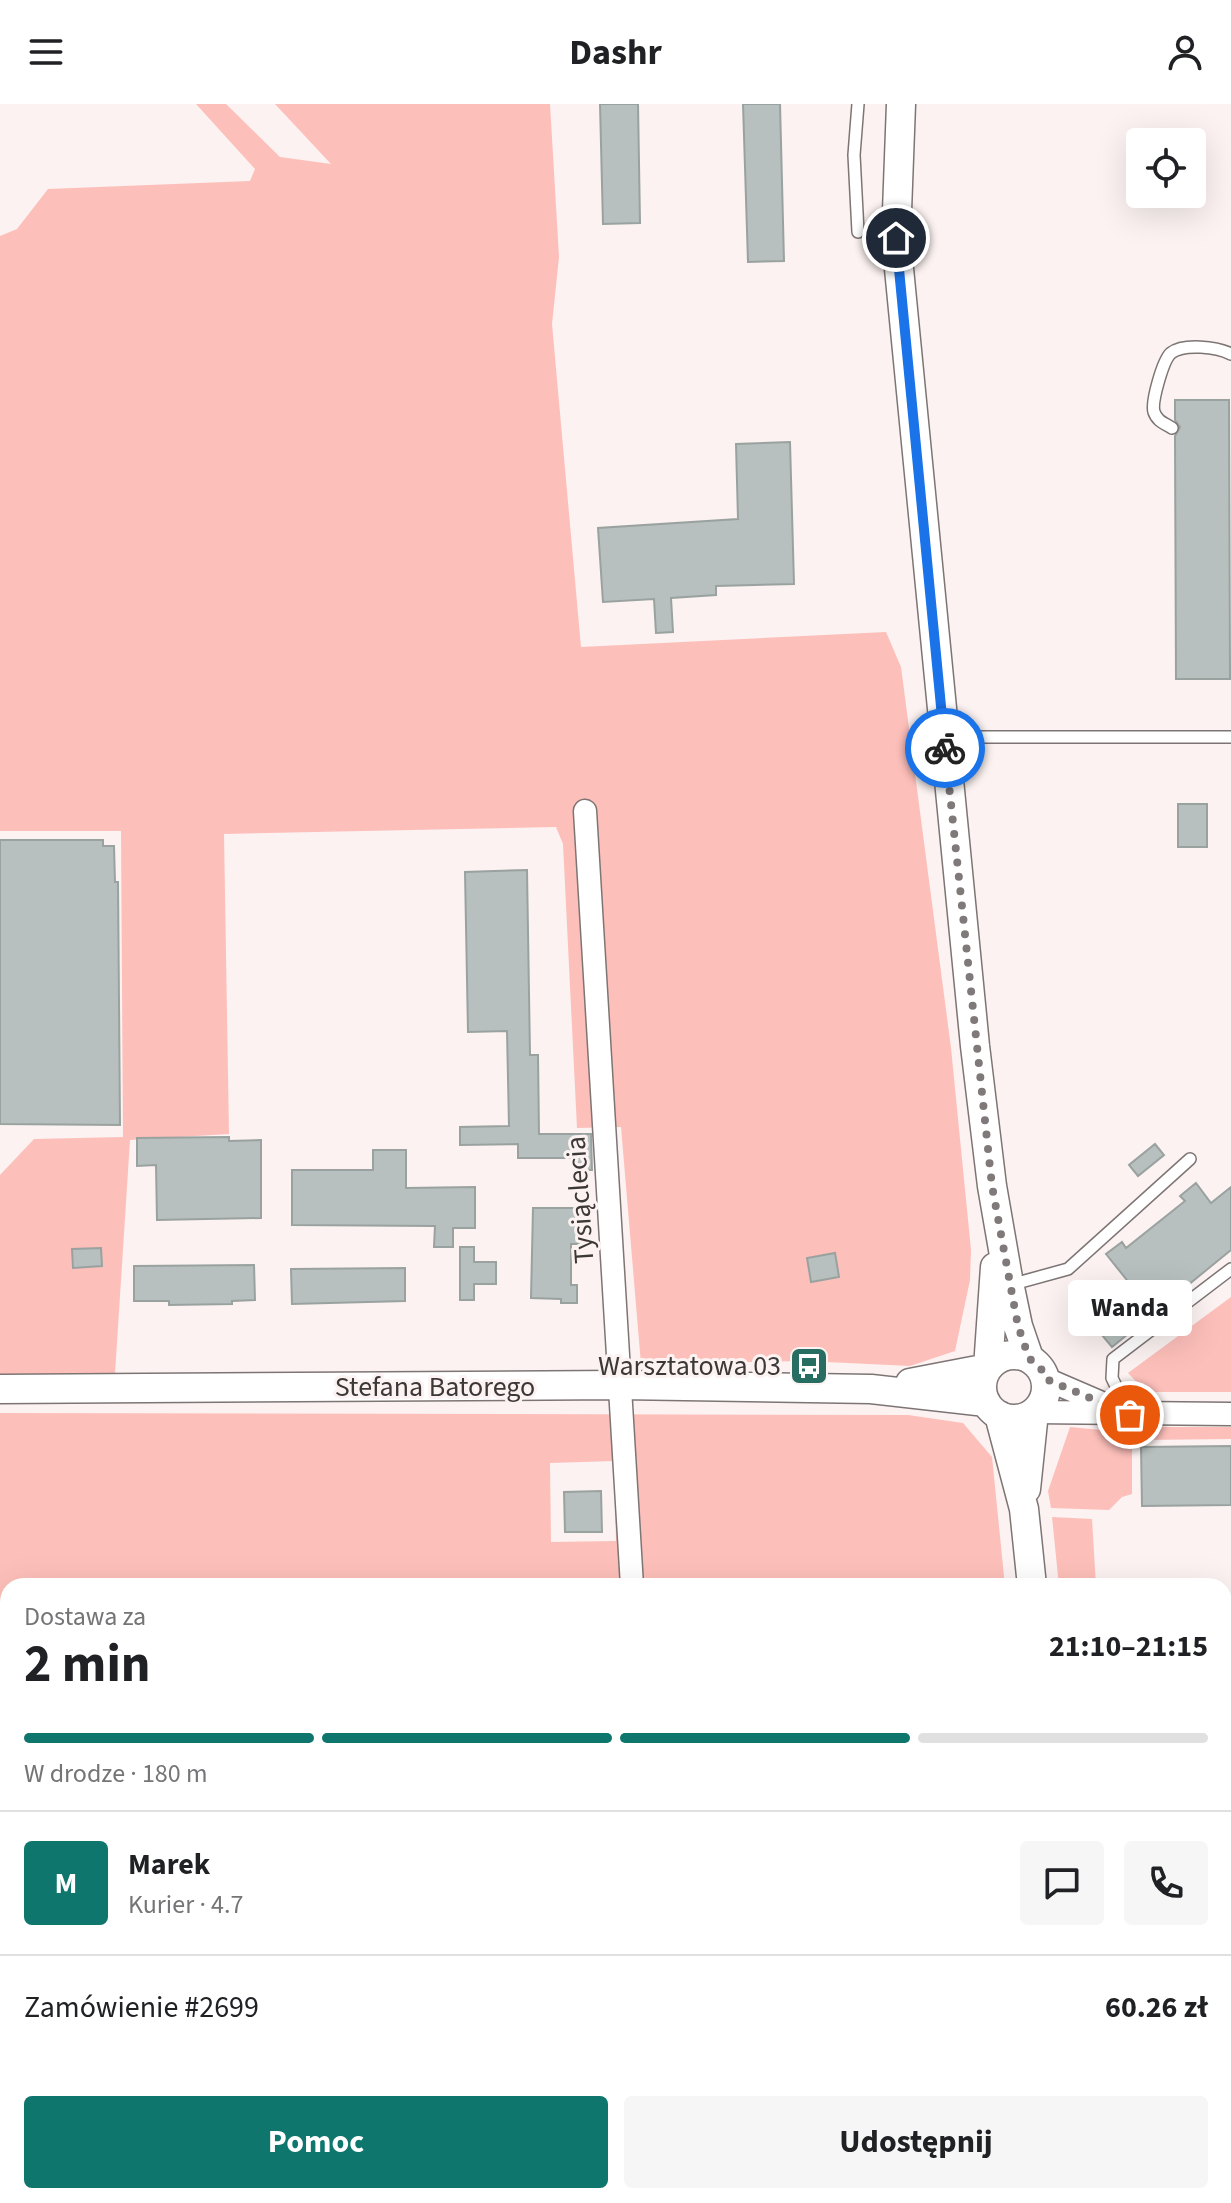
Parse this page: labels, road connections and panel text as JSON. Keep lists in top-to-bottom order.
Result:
{
  "streets": {
    "street": ["Tysiąclecia", "Stefana Batorego"]
  },
  "crossings": [
    ["Tysiąclecia", "Stefana Batorego"]
  ],
  "places": {
    "bus stop": ["Warsztatowa 03"],
    "other": ["Wanda"]
  },
  "page": {
    "header": "Dashr",
    "bubble": "Wanda",
    "heading": ["2 min", "Dostawa za", "21:10–21:15"],
    "panel": [
      "Marek",
      "Kurier · 4.7",
      "Zamówienie #2699",
      "60.26 zł"
    ],
    "bar": "W drodze · 180 m",
    "round": "M",
    "buttons": ["Pomoc", "Udostępnij"]
  }
}
